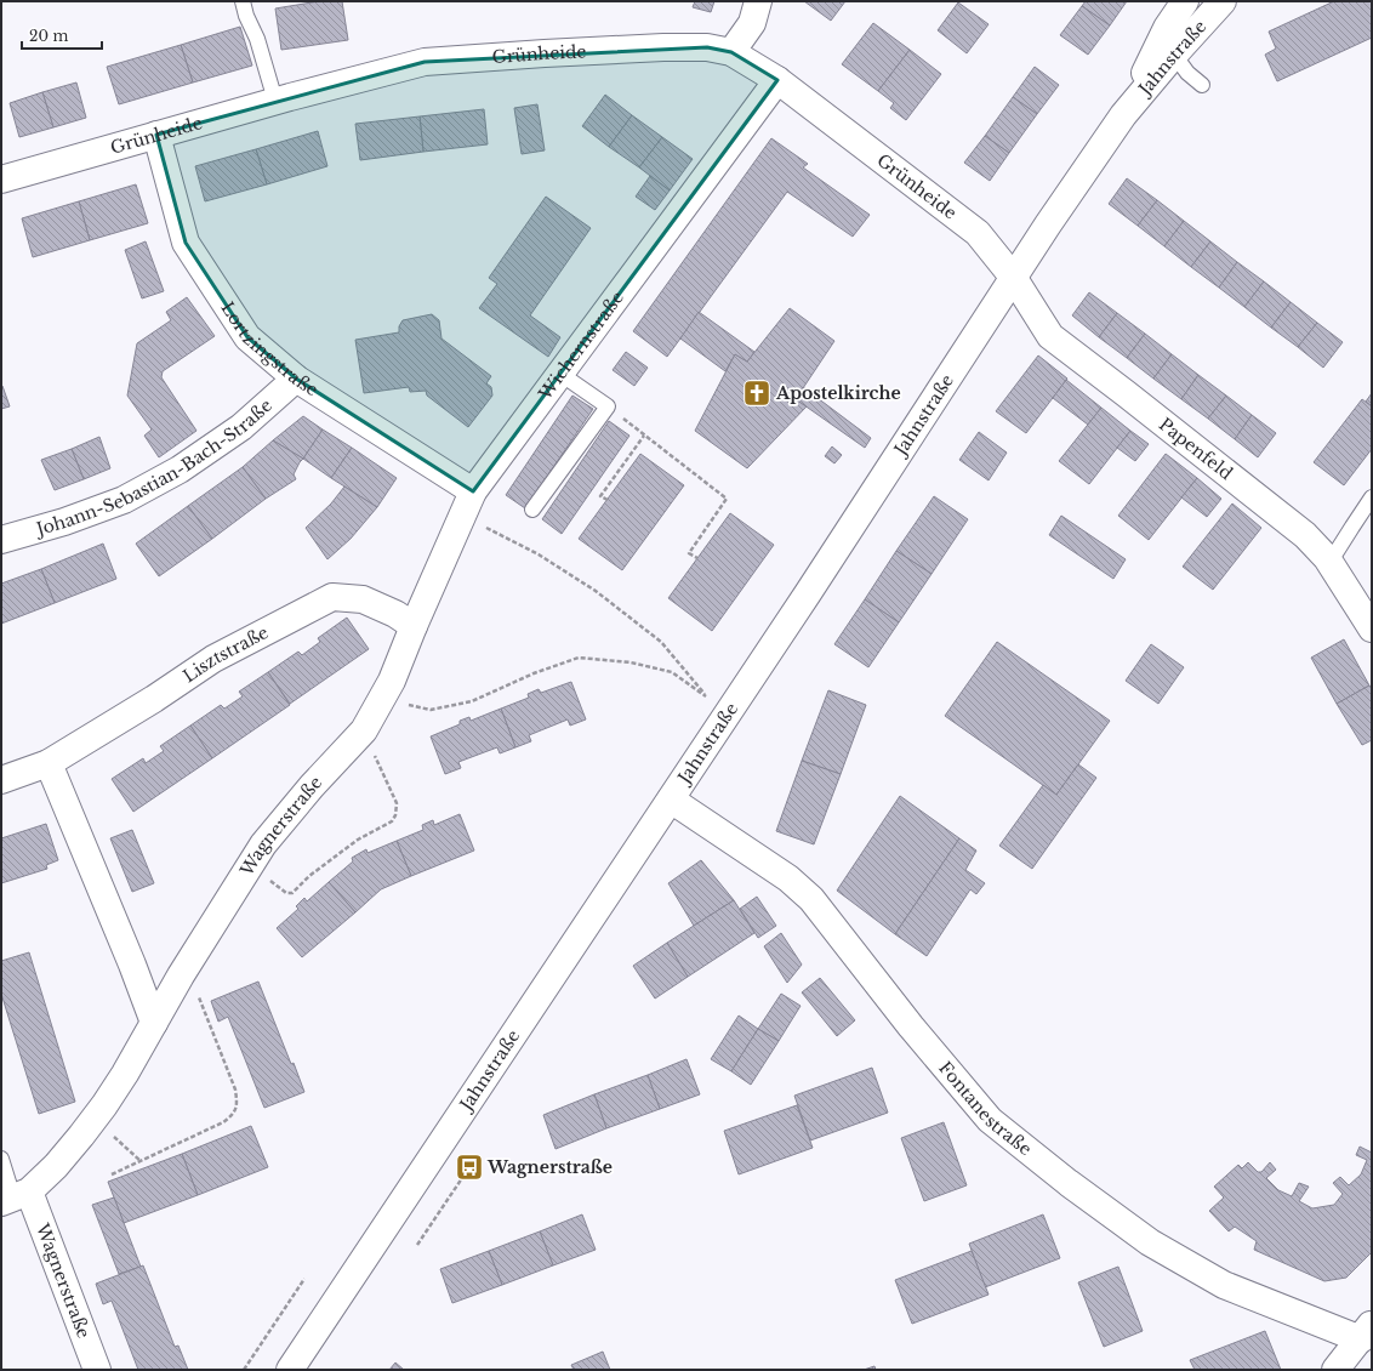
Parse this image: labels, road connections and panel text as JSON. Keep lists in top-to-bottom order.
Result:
{
  "streets": {
    "street": [
      "Grünheide",
      "Jahnstraße",
      "Wichernstraße",
      "Lortzingstraße",
      "Papenfeld",
      "Johann-Sebastian-Bach-Straße",
      "Lisztstraße",
      "Wagnerstraße",
      "Fontanestraße"
    ]
  },
  "crossings": [
    ["Grünheide", "Jahnstraße"],
    ["Grünheide", "Wichernstraße"],
    ["Grünheide", "Lortzingstraße"],
    ["Grünheide", "Papenfeld"],
    ["Jahnstraße", "Papenfeld"],
    ["Jahnstraße", "Fontanestraße"],
    ["Wichernstraße", "Lortzingstraße"],
    ["Wichernstraße", "Lisztstraße"],
    ["Wichernstraße", "Wagnerstraße"],
    ["Lortzingstraße", "Johann-Sebastian-Bach-Straße"],
    ["Lisztstraße", "Wagnerstraße"]
  ],
  "places": {
    "church": ["Apostelkirche"],
    "bus stop": ["Wagnerstraße"]
  },
  "scale_bar": "20 m"
}
